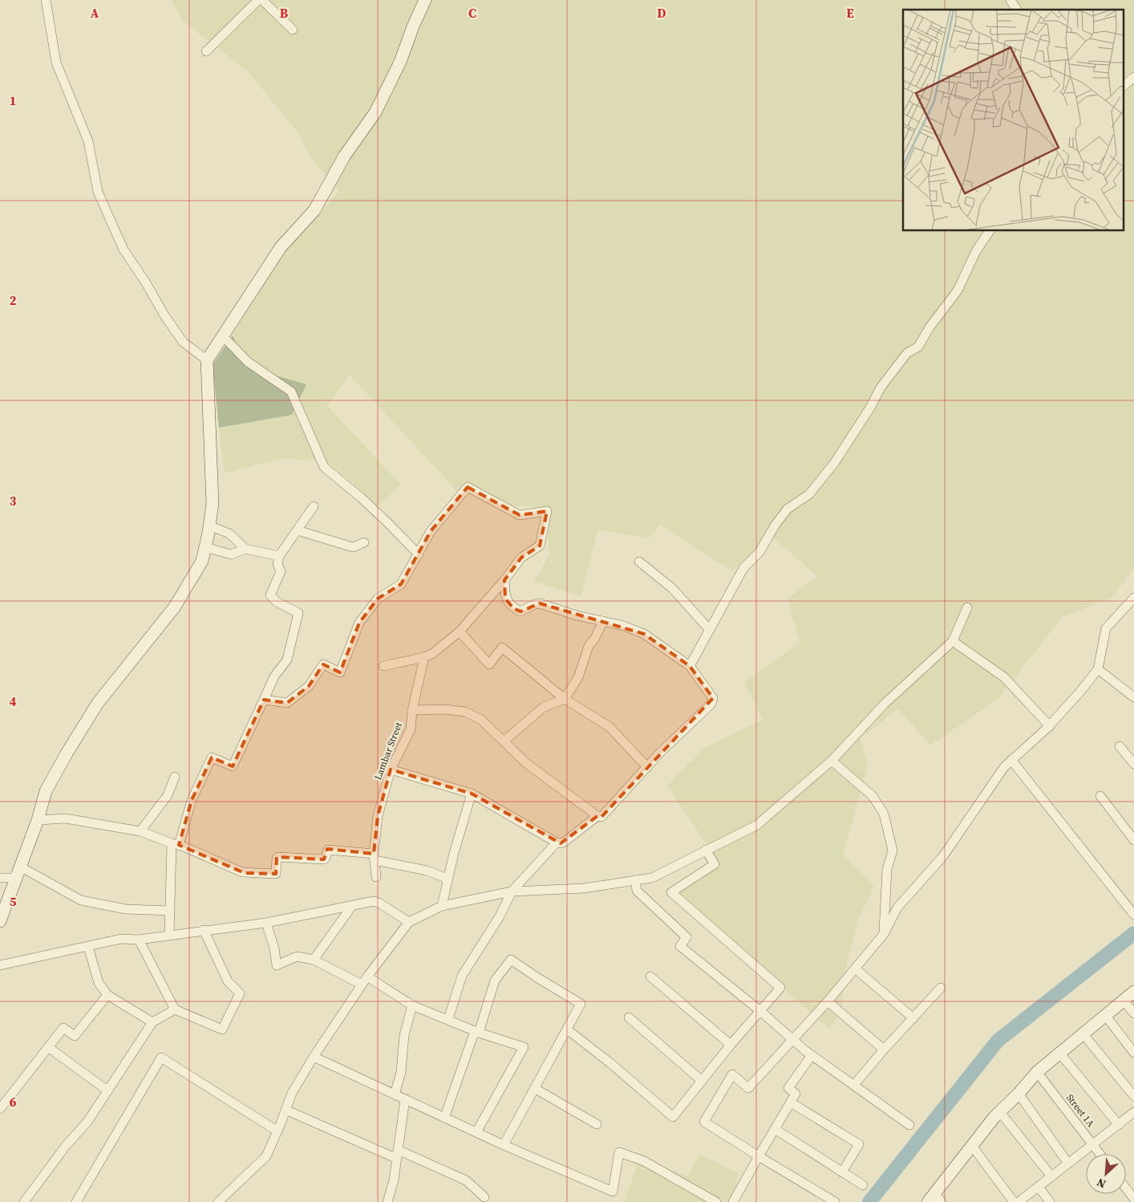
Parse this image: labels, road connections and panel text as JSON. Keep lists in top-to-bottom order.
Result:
{
  "streets": {
    "street": ["Lambar Street", "Street 1A"]
  },
  "north": "bottom left",
  "grid": {
    "columns": [
      "A",
      "B",
      "C",
      "D",
      "E"
    ],
    "rows": [
      "1",
      "2",
      "3",
      "4",
      "5",
      "6"
    ]
  }
}
